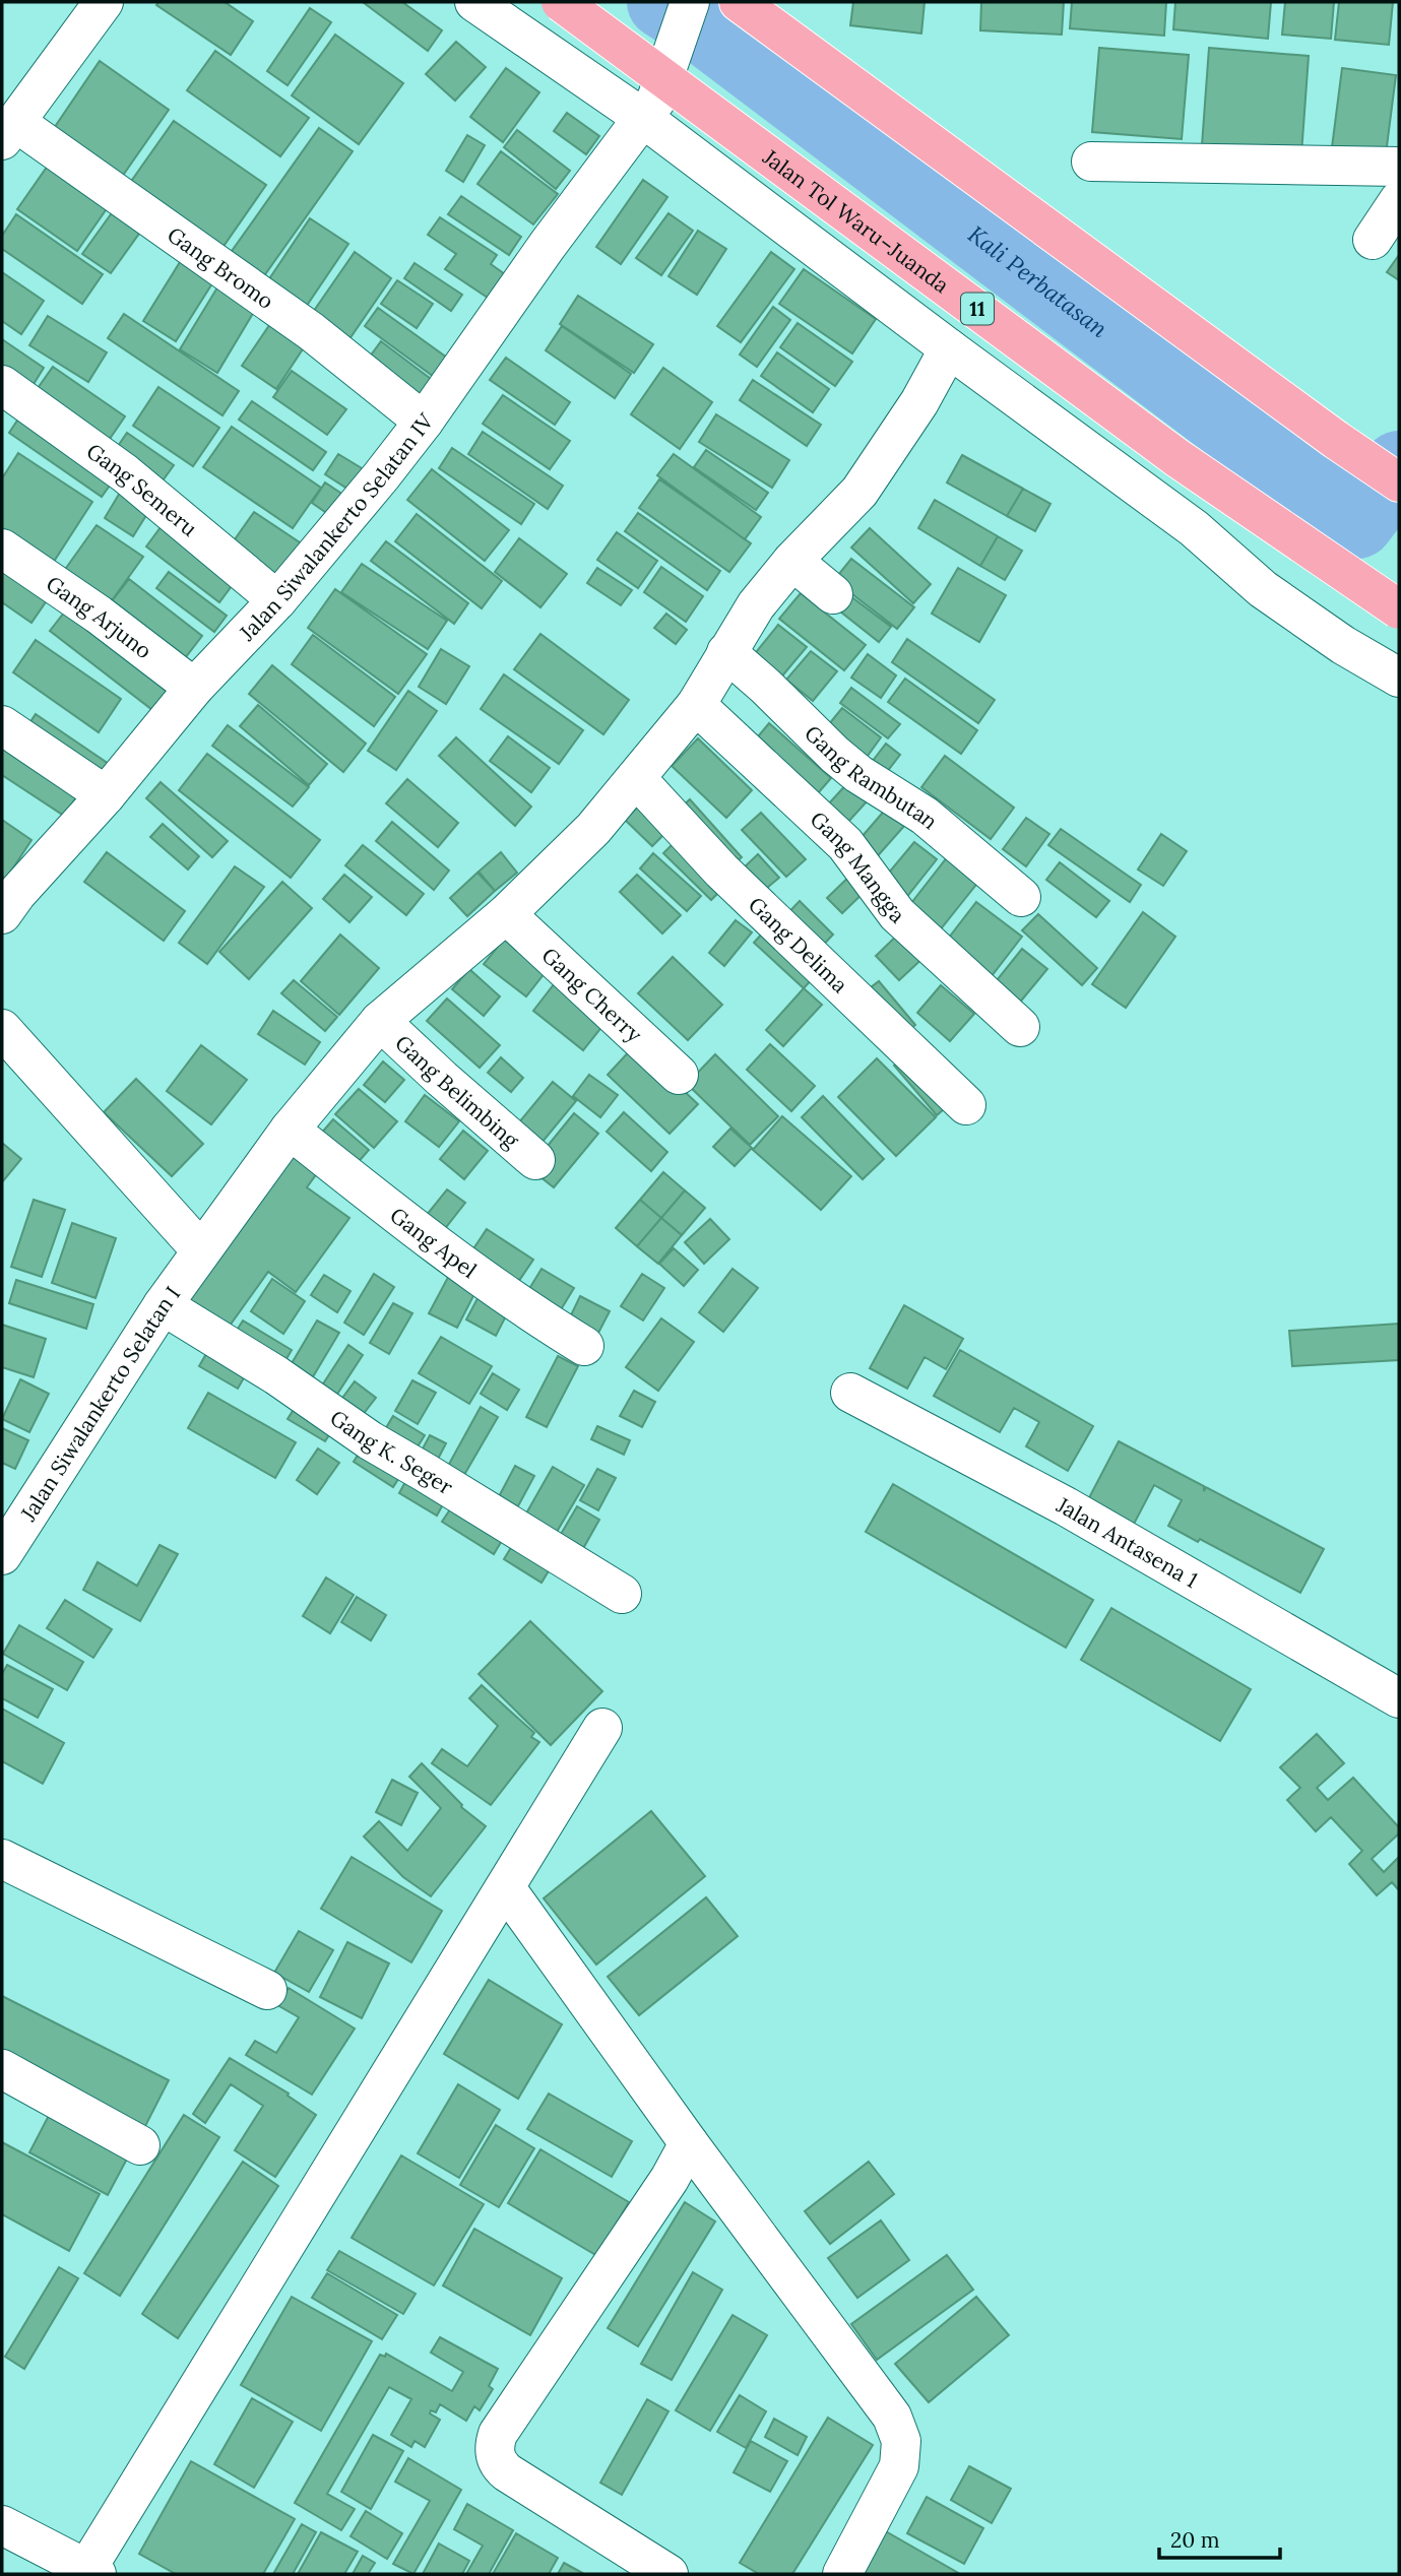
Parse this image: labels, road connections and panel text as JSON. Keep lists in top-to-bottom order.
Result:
{
  "streets": {
    "highway": ["Jalan Tol Waru–Juanda", "11"],
    "street": [
      "Gang Bromo",
      "Gang Semeru",
      "Jalan Siwalankerto Selatan IV",
      "Gang Arjuno",
      "Gang Rambutan",
      "Gang Mangga",
      "Gang Delima",
      "Gang Cherry",
      "Gang Belimbing",
      "Gang Apel",
      "Jalan Siwalankerto Selatan I",
      "Gang K. Seger",
      "Jalan Antasena 1"
    ]
  },
  "crossings": [
    ["Gang Bromo", "Jalan Siwalankerto Selatan IV"],
    ["Gang Semeru", "Jalan Siwalankerto Selatan IV"],
    ["Jalan Siwalankerto Selatan IV", "Gang Arjuno"],
    ["Gang Rambutan", "Jalan Siwalankerto Selatan I"],
    ["Gang Mangga", "Jalan Siwalankerto Selatan I"],
    ["Gang Delima", "Jalan Siwalankerto Selatan I"],
    ["Gang Cherry", "Jalan Siwalankerto Selatan I"],
    ["Gang Belimbing", "Jalan Siwalankerto Selatan I"],
    ["Gang Apel", "Jalan Siwalankerto Selatan I"],
    ["Jalan Siwalankerto Selatan I", "Gang K. Seger"]
  ],
  "water": ["Kali Perbatasan"],
  "scale_bar": "20 m"
}
